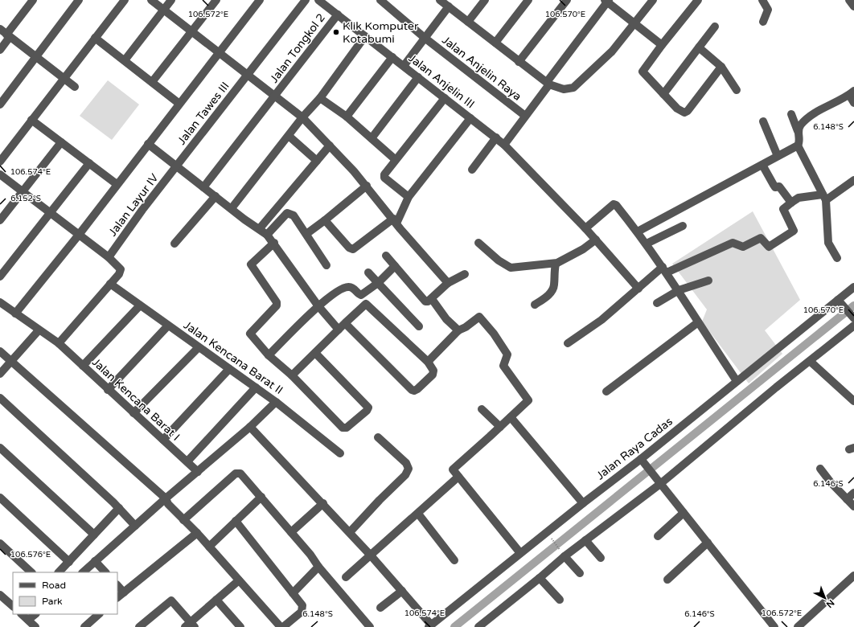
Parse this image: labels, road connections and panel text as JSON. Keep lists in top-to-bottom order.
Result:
{
  "streets": {
    "street": [
      "Jalan Tongkol 2",
      "Jalan Anjelin Raya",
      "Jalan Anjelin III",
      "Jalan Tawes III",
      "Jalan Layur IV",
      "Jalan Kencana Barat II",
      "Jalan Kencana Barat I",
      "Jalan Raya Cadas"
    ]
  },
  "crossings": [
    ["Jalan Tongkol 2", "Jalan Anjelin III"],
    ["Jalan Tawes III", "Jalan Layur IV"]
  ],
  "places": ["Klik Komputer Kotabumi"],
  "legend": ["Road", "Park"],
  "north": "bottom right",
  "coordinates": [
    "106.572°E",
    "106.570°E",
    "6.148°S",
    "106.574°E",
    "6.152°S",
    "6.146°S",
    "106.576°E"
  ]
}
